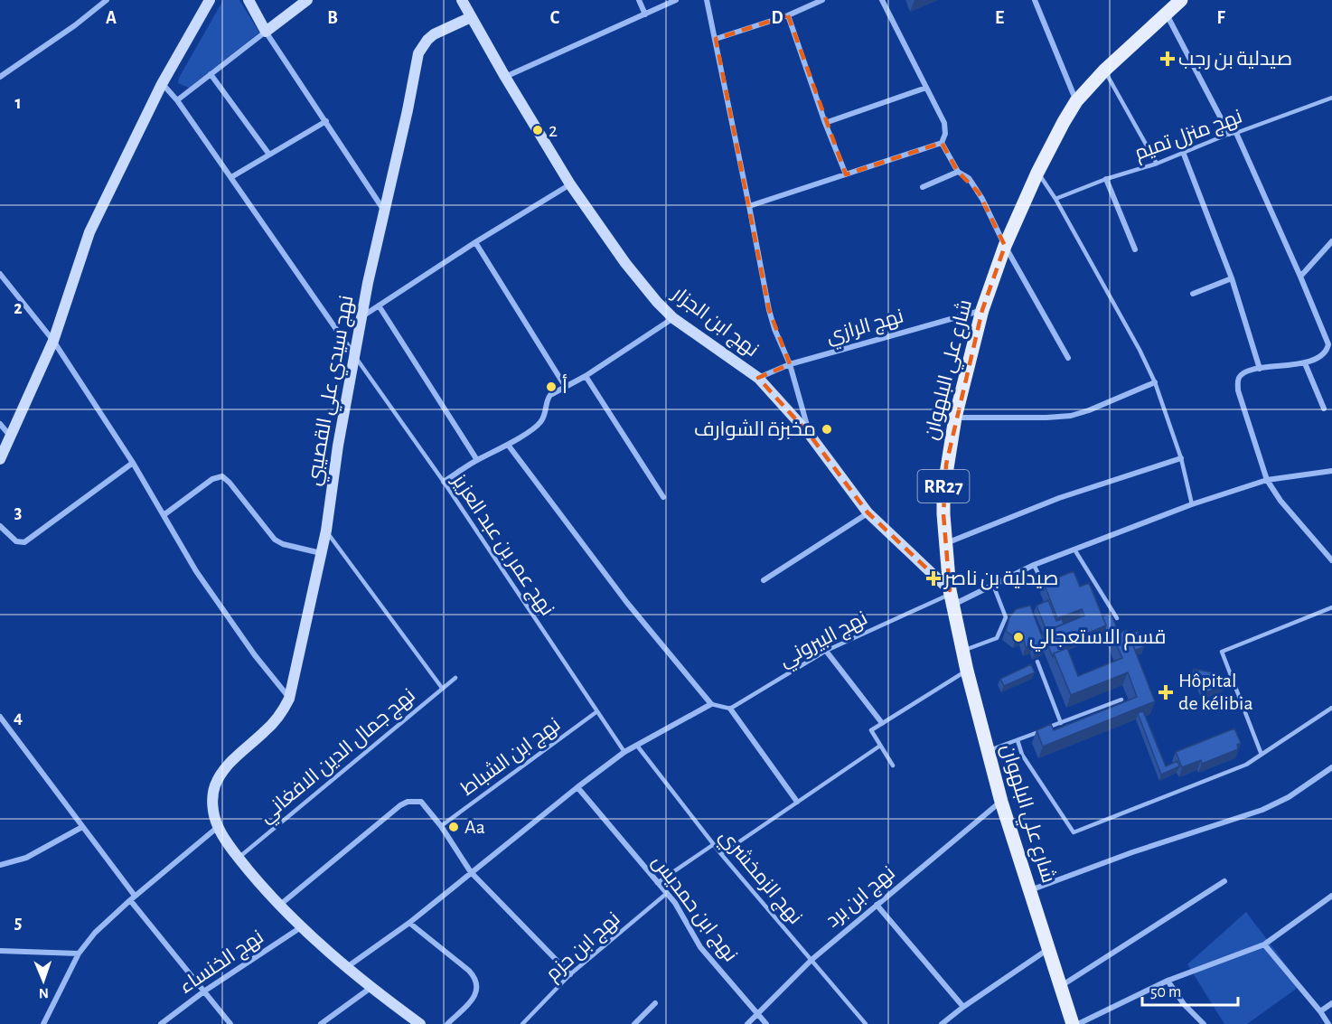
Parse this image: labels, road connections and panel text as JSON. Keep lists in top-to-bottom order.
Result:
{
  "streets": {
    "main road": ["شارع علي البلهوان", "RR27"],
    "street": [
      "نهج ابن الجزار",
      "نهج الرازي",
      "نهج سيدي علي القصيبي",
      "نهج ابن برد",
      "نهج ابن حمديس",
      "نهج الخنساء"
    ],
    "lane": [
      "نهج منزل تميم",
      "نهج عمر بن عبد العزيز",
      "نهج البيروني",
      "نهج جمال الدين الافغاني",
      "نهج ابن الشباط",
      "نهج الزمخشري",
      "نهج ابن حزم"
    ]
  },
  "crossings": [
    ["نهج ابن الجزار", "نهج الرازي"],
    ["نهج ابن الجزار", "شارع علي البلهوان"],
    ["نهج ابن الجزار", "نهج سيدي علي القصيبي"],
    ["نهج ابن الجزار", "نهج البيروني"],
    ["نهج الرازي", "شارع علي البلهوان"],
    ["شارع علي البلهوان", "نهج البيروني"],
    ["شارع علي البلهوان", "نهج ابن برد"],
    ["نهج سيدي علي القصيبي", "نهج عمر بن عبد العزيز"],
    ["نهج عمر بن عبد العزيز", "نهج ابن الشباط"],
    ["نهج الزمخشري", "نهج ابن برد"],
    ["نهج ابن برد", "نهج ابن حمديس"],
    ["نهج ابن حمديس", "نهج ابن حزم"]
  ],
  "places": {
    "health": ["صيدلية بن رجب", "صيدلية بن ناصر", "Hôpital de kélibia"],
    "other": [
      "2",
      "أ",
      "مخبزة الشوارف",
      "قسم الاستعجالي",
      "Aa"
    ]
  },
  "scale_bar": "50 m",
  "north": "bottom",
  "grid": {
    "columns": [
      "A",
      "B",
      "C",
      "D",
      "E",
      "F"
    ],
    "rows": [
      "1",
      "2",
      "3",
      "4",
      "5"
    ]
  }
}
